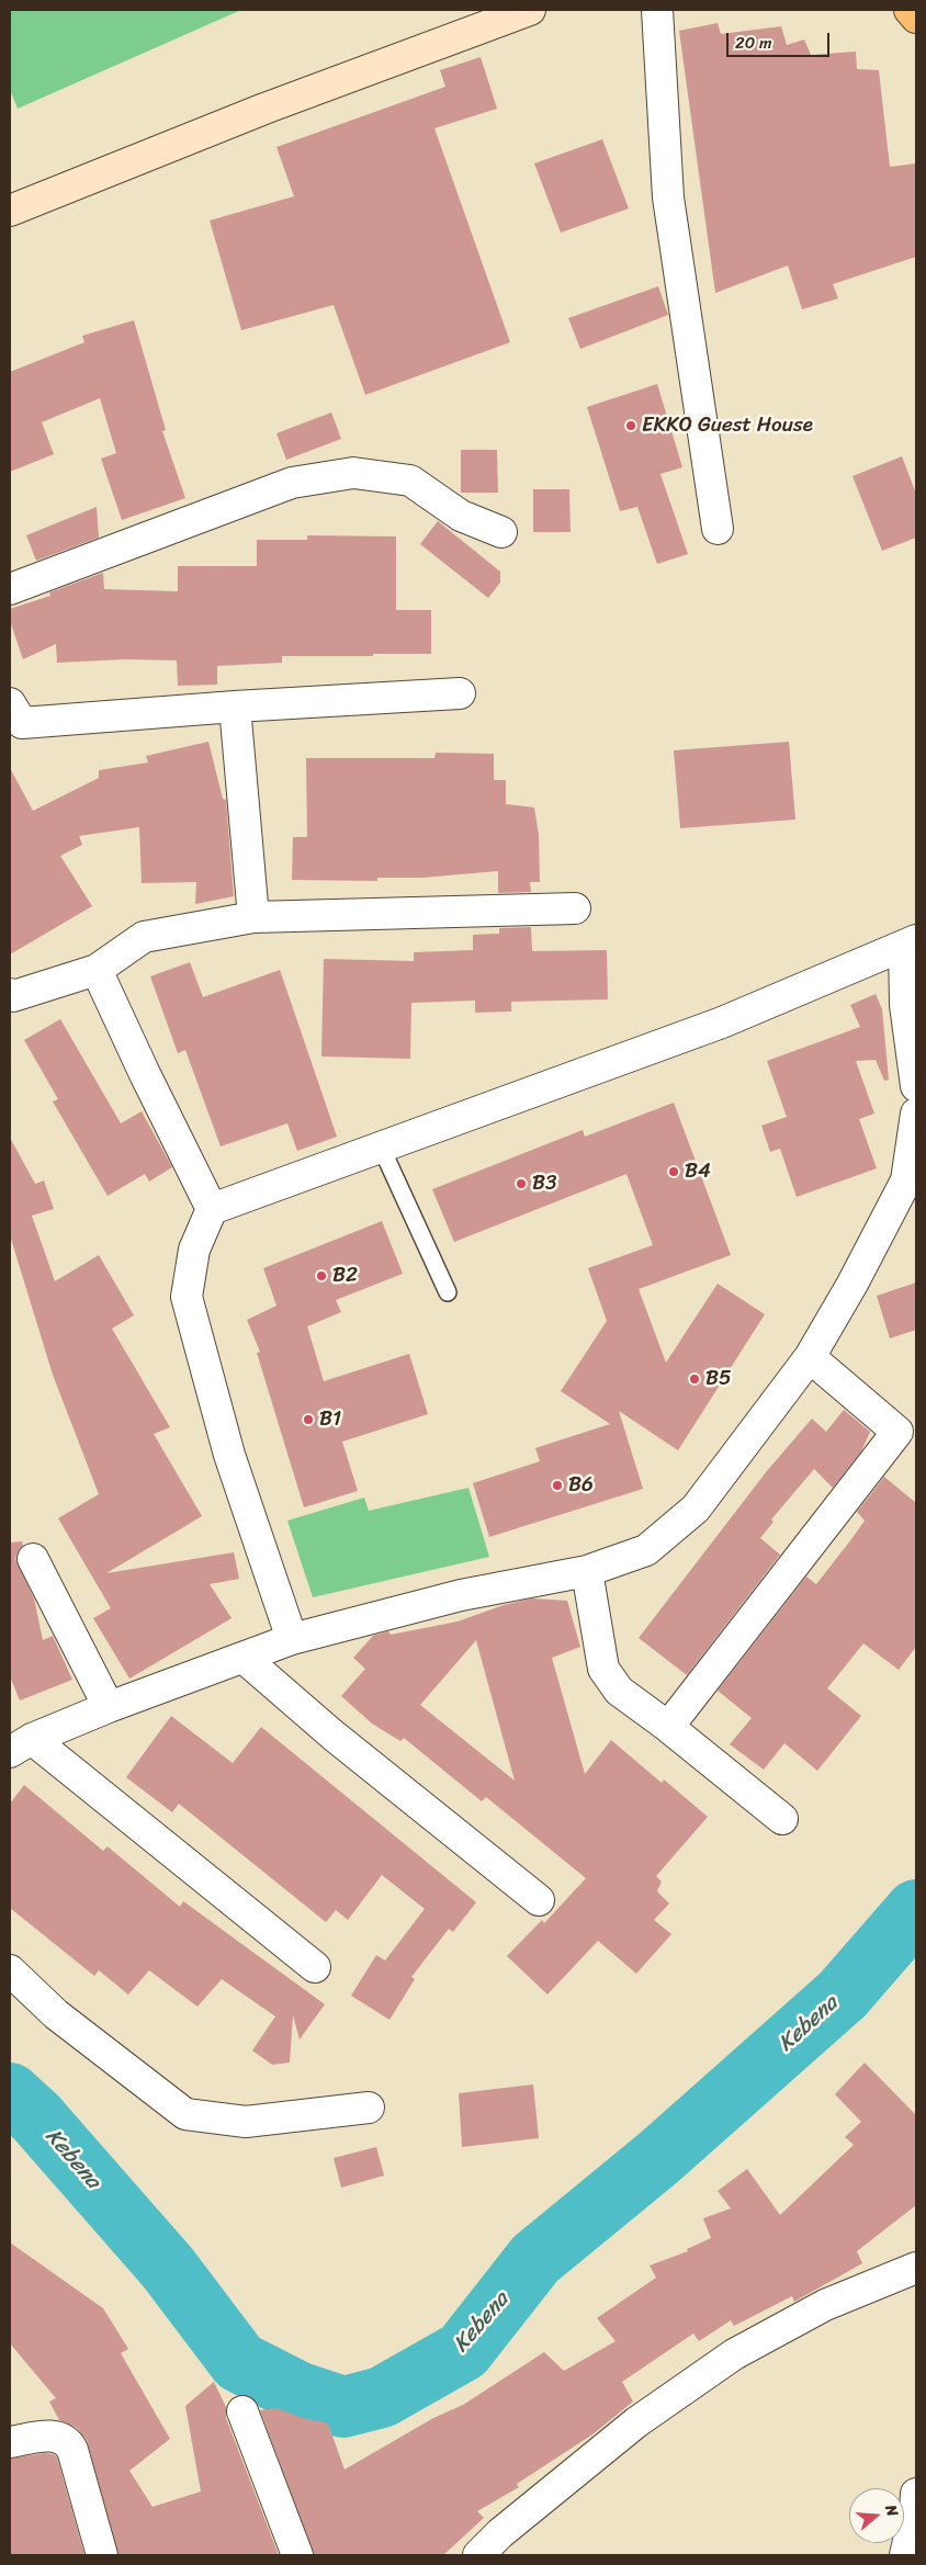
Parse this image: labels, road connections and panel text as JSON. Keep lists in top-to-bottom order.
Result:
{
  "water": ["Kebena"],
  "places": [
    "EKKO Guest House",
    "B4",
    "B3",
    "B2",
    "B5",
    "B1",
    "B6"
  ],
  "scale_bar": "20 m",
  "north": "right"
}
